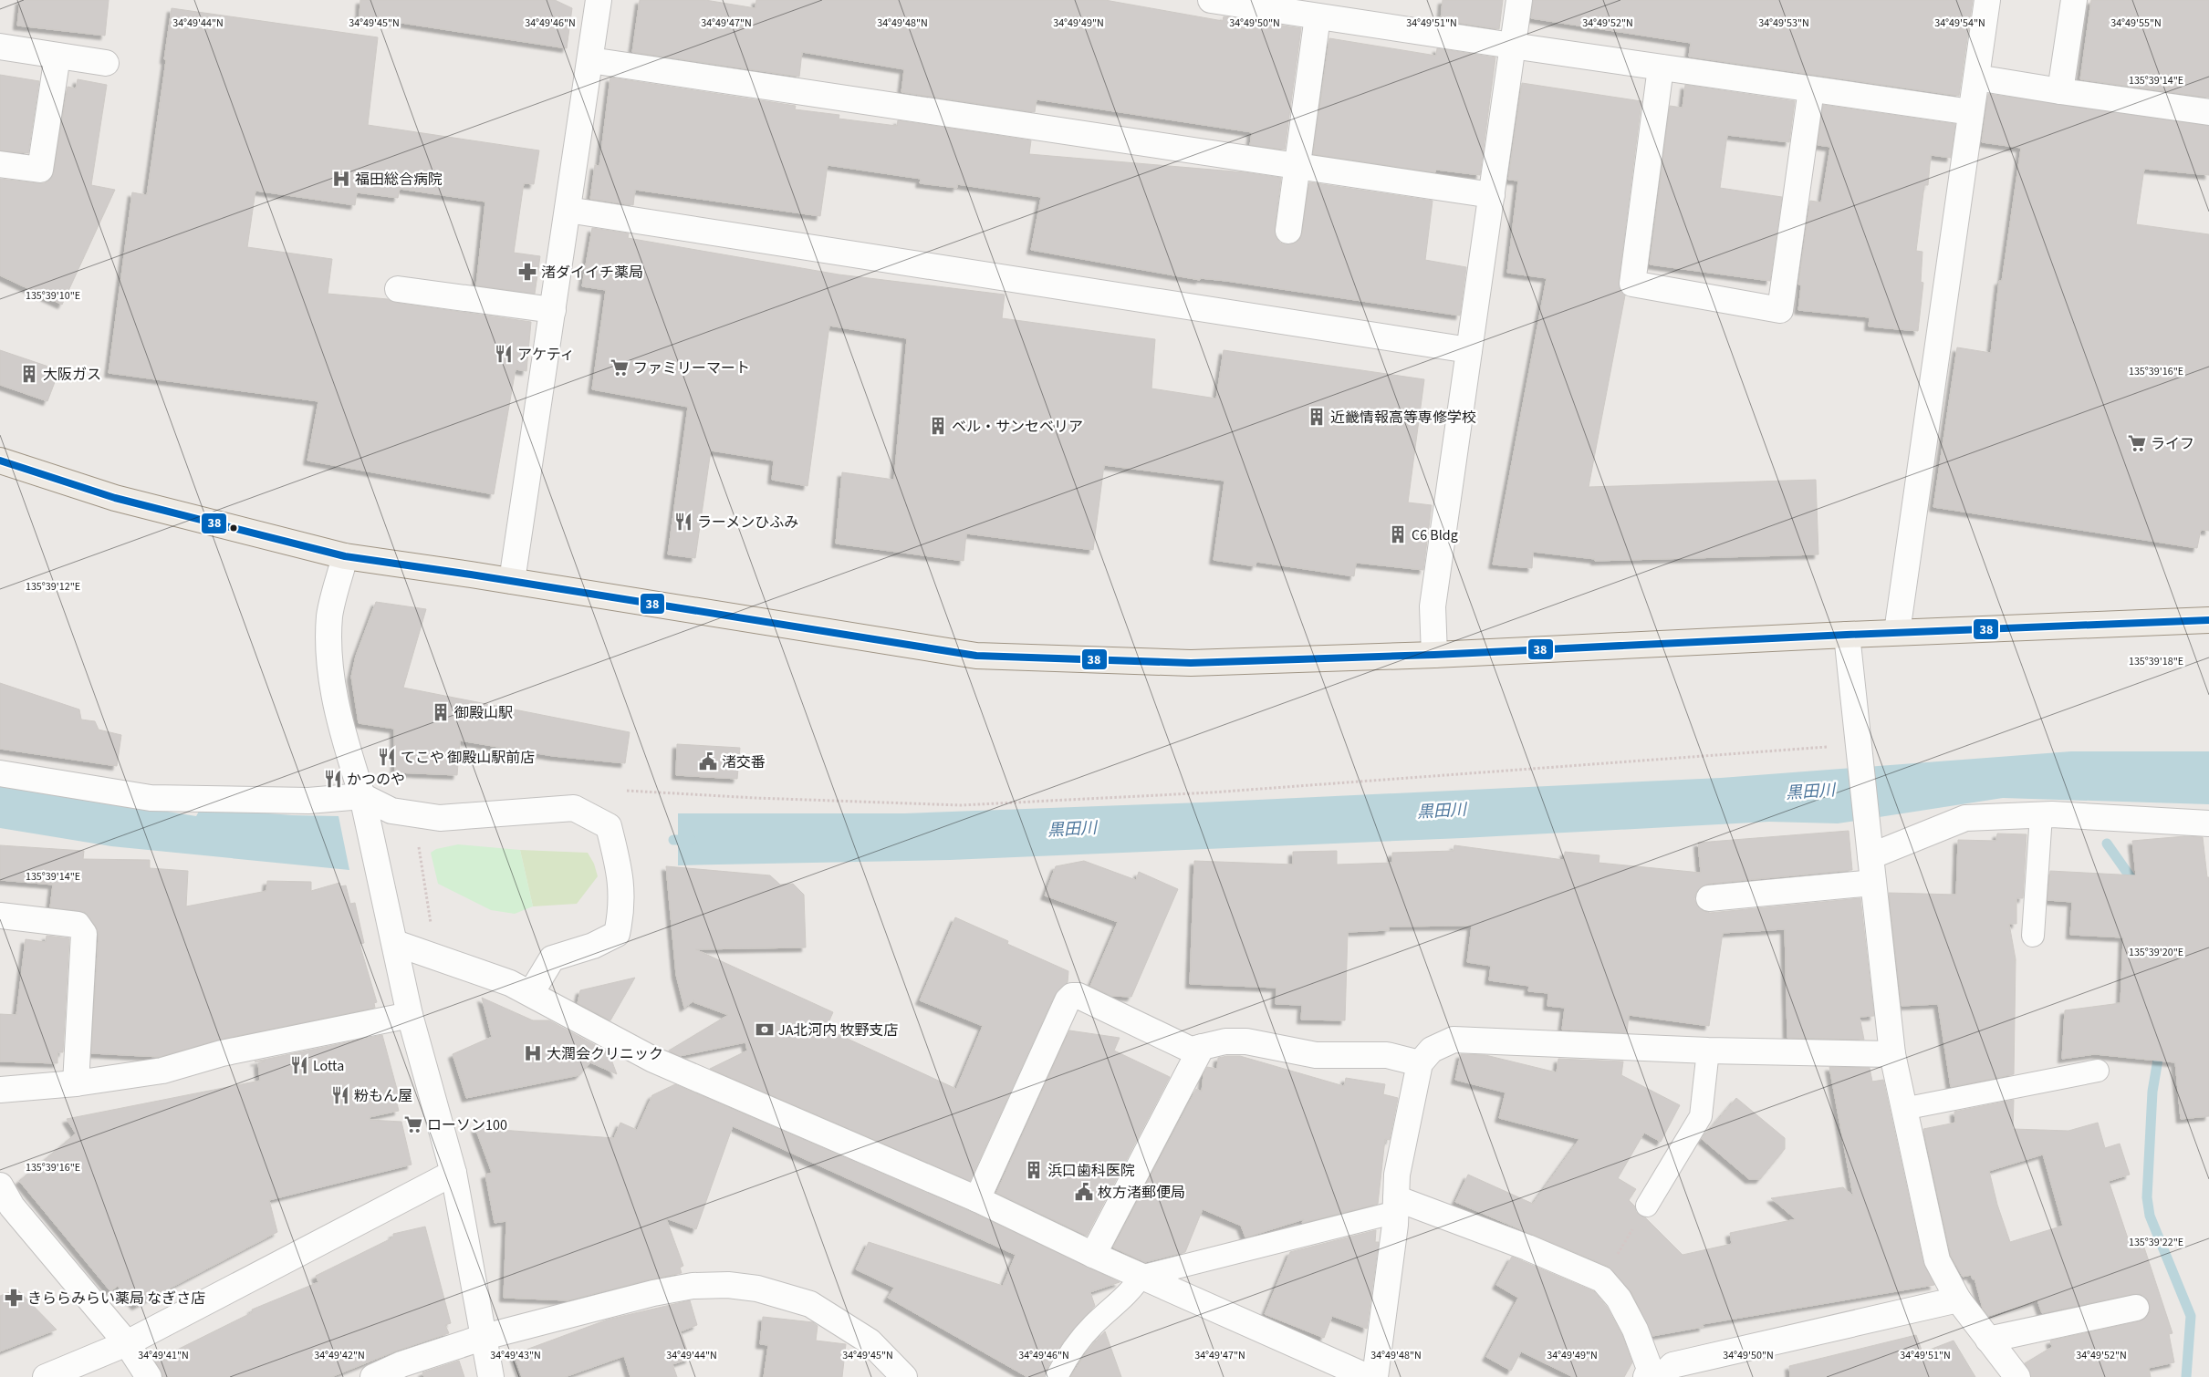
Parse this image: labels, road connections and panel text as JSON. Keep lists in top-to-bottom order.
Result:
{
  "water": ["黒田川"],
  "places": {
    "hospital": ["福田総合病院", "大潤会クリニック"],
    "pharmacy": ["渚ダイイチ薬局", "きららみらい薬局 なぎさ店"],
    "restaurant": [
      "アケティ",
      "ラーメンひふみ",
      "てこや 御殿山駅前店",
      "かつのや",
      "Lotta",
      "粉もん屋"
    ],
    "supermarket": ["ファミリーマート", "ライフ", "ローソン100"],
    "building": [
      "大阪ガス",
      "近畿情報高等専修学校",
      "ベル・サンセベリア",
      "C6 Bldg",
      "御殿山駅",
      "浜口歯科医院"
    ],
    "public building": ["渚交番", "枚方渚郵便局"],
    "bank": ["JA北河内 牧野支店"]
  },
  "lines": ["transit line 38"],
  "coordinates": [
    "34°49'53\"N",
    "34°49'54\"N",
    "34°49'55\"N",
    "34°49'44\"N",
    "34°49'45\"N",
    "34°49'46\"N",
    "34°49'47\"N",
    "34°49'48\"N",
    "34°49'49\"N",
    "34°49'50\"N",
    "34°49'51\"N",
    "34°49'52\"N",
    "135°39'14\"E",
    "135°39'10\"E",
    "135°39'16\"E",
    "135°39'12\"E",
    "135°39'18\"E",
    "135°39'20\"E",
    "135°39'22\"E",
    "34°49'41\"N",
    "34°49'42\"N",
    "34°49'43\"N"
  ]
}
